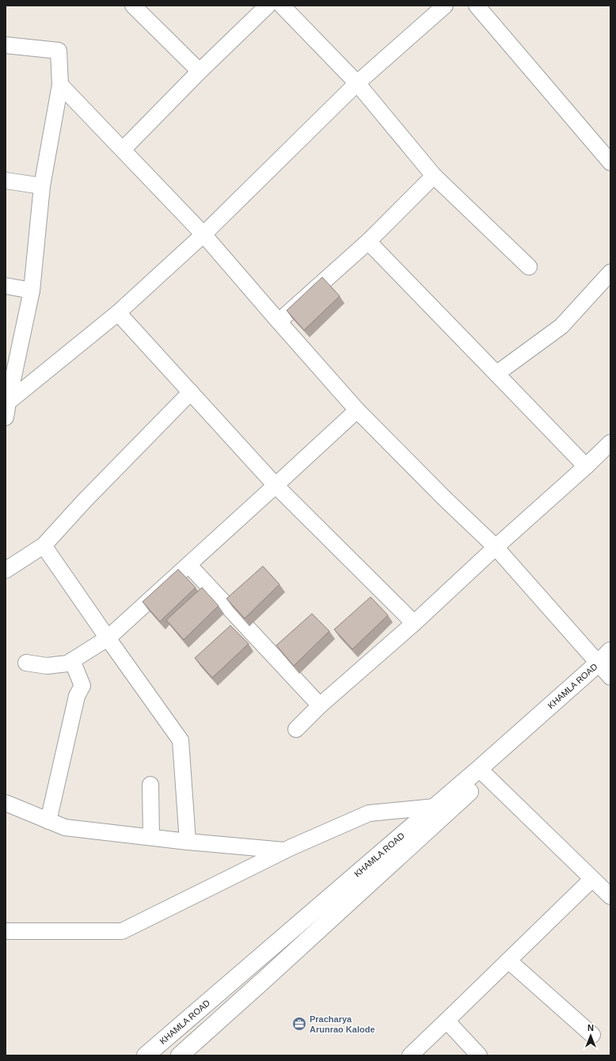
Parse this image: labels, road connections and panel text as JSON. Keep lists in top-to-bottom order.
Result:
{
  "streets": {
    "street": ["KHAMLA ROAD"]
  },
  "places": {
    "office": ["Pracharya Arunrao Kalode"]
  },
  "north": "top"
}
